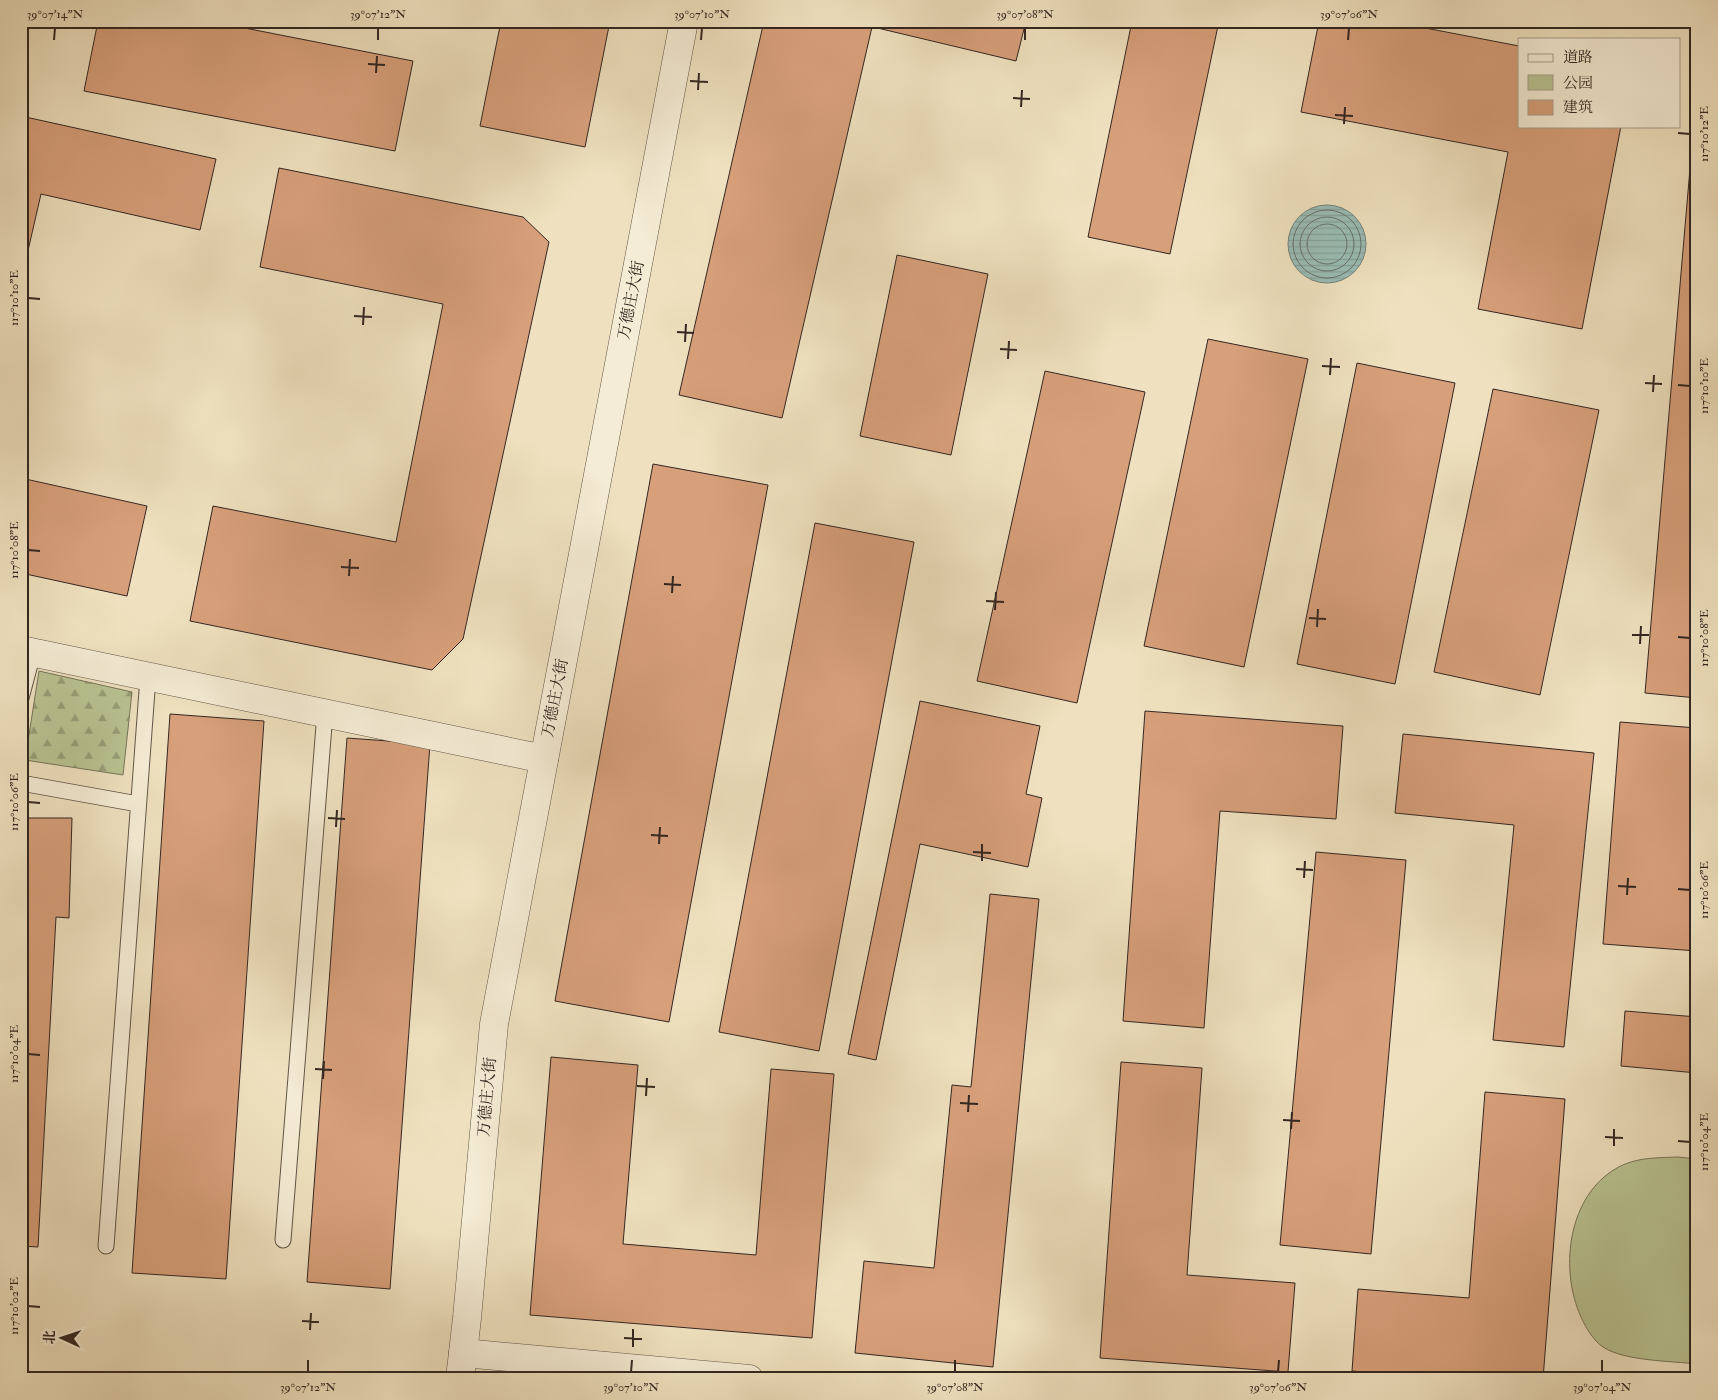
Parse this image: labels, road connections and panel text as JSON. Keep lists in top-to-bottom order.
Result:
{
  "streets": {
    "street": ["万德庄大街"]
  },
  "legend": ["道路", "公园", "建筑"],
  "north": "left",
  "coordinates": [
    "39°07'14\"N",
    "39°07'12\"N",
    "39°07'10\"N",
    "39°07'08\"N",
    "39°07'06\"N",
    "117°10'12\"E",
    "117°10'10\"E",
    "117°10'08\"E",
    "117°10'06\"E",
    "117°10'04\"E",
    "117°10'02\"E",
    "39°07'04\"N"
  ]
}
